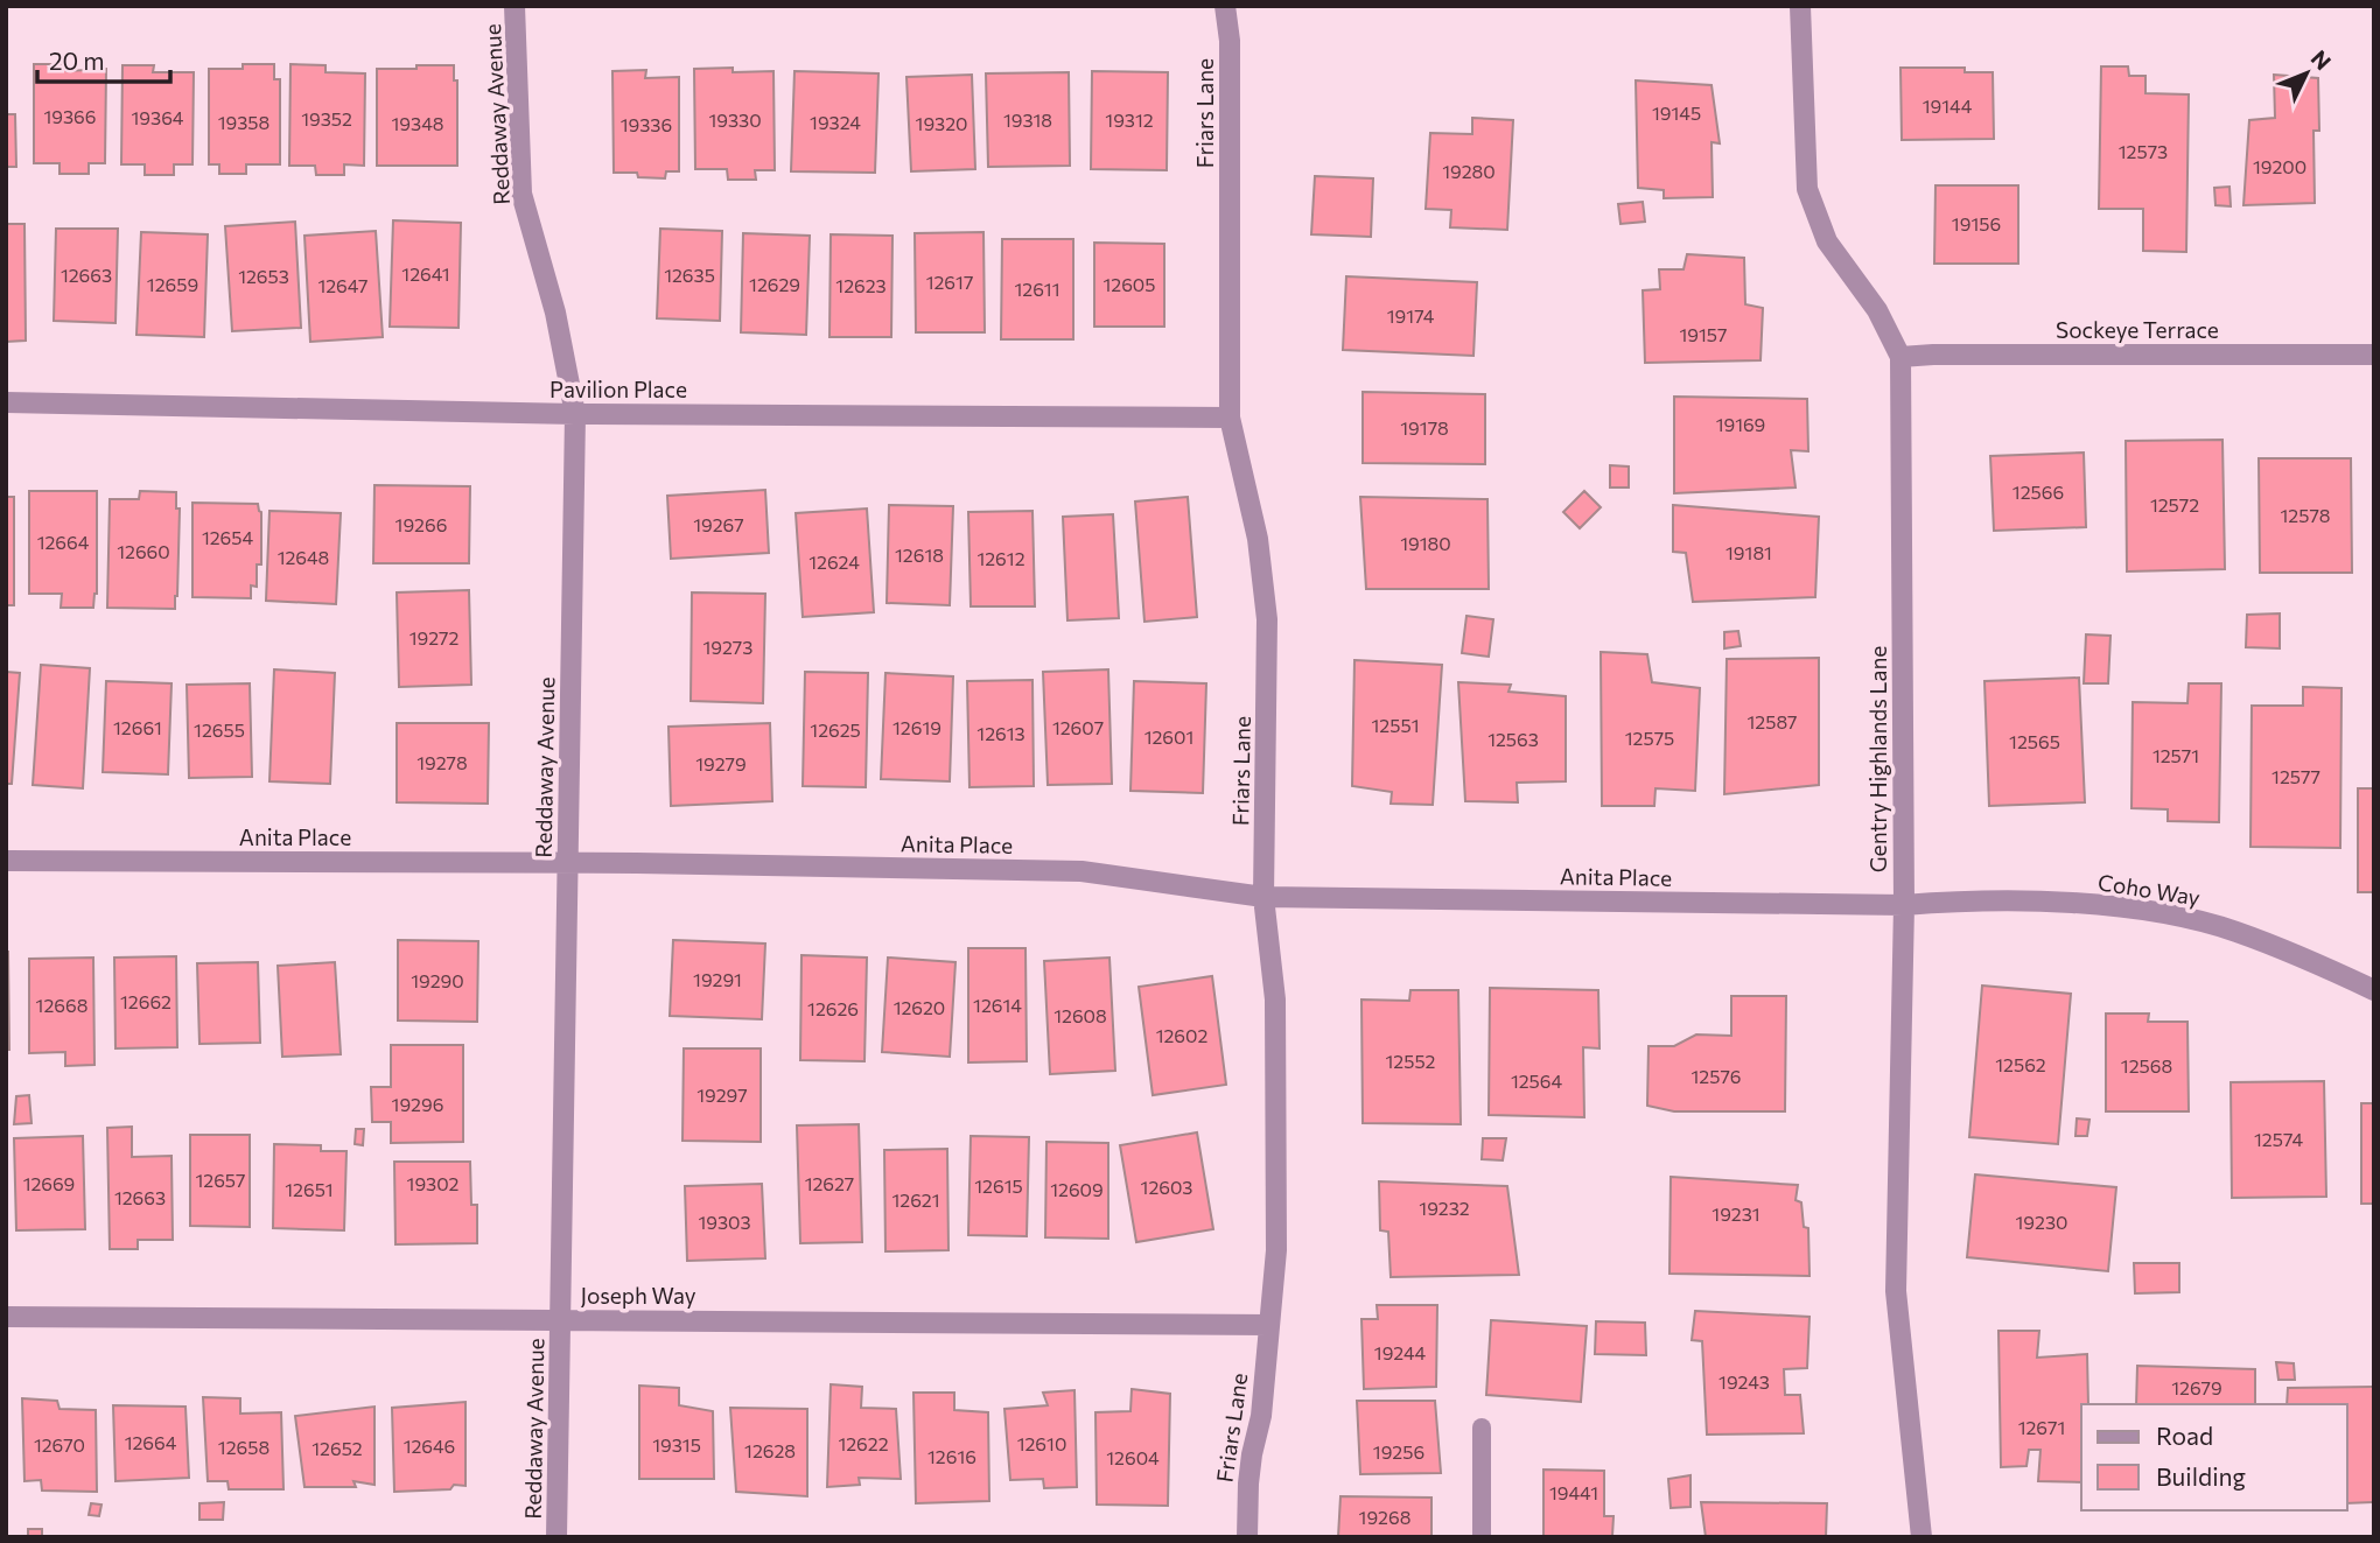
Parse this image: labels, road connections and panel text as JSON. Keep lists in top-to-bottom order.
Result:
{
  "streets": {
    "street": [
      "Friars Lane",
      "Reddaway Avenue",
      "Sockeye Terrace",
      "Pavilion Place",
      "Gentry Highlands Lane",
      "Anita Place",
      "Coho Way",
      "Joseph Way"
    ]
  },
  "crossings": [
    ["Friars Lane", "Pavilion Place"],
    ["Friars Lane", "Anita Place"],
    ["Friars Lane", "Joseph Way"],
    ["Reddaway Avenue", "Pavilion Place"],
    ["Reddaway Avenue", "Anita Place"],
    ["Reddaway Avenue", "Joseph Way"],
    ["Sockeye Terrace", "Gentry Highlands Lane"],
    ["Gentry Highlands Lane", "Anita Place"],
    ["Gentry Highlands Lane", "Coho Way"],
    ["Anita Place", "Coho Way"]
  ],
  "house_numbers": [
    "19144",
    "19145",
    "19366",
    "19364",
    "19352",
    "19330",
    "19318",
    "19312",
    "19358",
    "19324",
    "19348",
    "19320",
    "19336",
    "12573",
    "19200",
    "19280",
    "19156",
    "12641",
    "12663",
    "12635",
    "12653",
    "12617",
    "12659",
    "12629",
    "12605",
    "12647",
    "12623",
    "12611",
    "19174",
    "19157",
    "19169",
    "19178",
    "12566",
    "12572",
    "12578",
    "19266",
    "19267",
    "12654",
    "12664",
    "19180",
    "12660",
    "19181",
    "12618",
    "12648",
    "12612",
    "12624",
    "19272",
    "19273",
    "12587",
    "12551",
    "12661",
    "12619",
    "12607",
    "12655",
    "12625",
    "12613",
    "12601",
    "12575",
    "12563",
    "12565",
    "12571",
    "19278",
    "19279",
    "12577",
    "19291",
    "19290",
    "12662",
    "12668",
    "12614",
    "12620",
    "12626",
    "12608",
    "12602",
    "12552",
    "12562",
    "12568",
    "12576",
    "12564",
    "19297",
    "19296",
    "12574",
    "12657",
    "12669",
    "19302",
    "12627",
    "12615",
    "12603",
    "12651",
    "12609",
    "12663",
    "12621",
    "19232",
    "19231",
    "19303",
    "19230",
    "19244",
    "19243",
    "12679",
    "12671",
    "12664",
    "12622",
    "12610",
    "12670",
    "19315",
    "12646",
    "12658",
    "12652",
    "12628",
    "19256",
    "12616",
    "12604",
    "19441",
    "19268"
  ],
  "legend": ["Road", "Building"],
  "scale_bar": "20 m",
  "north": "top right"
}
